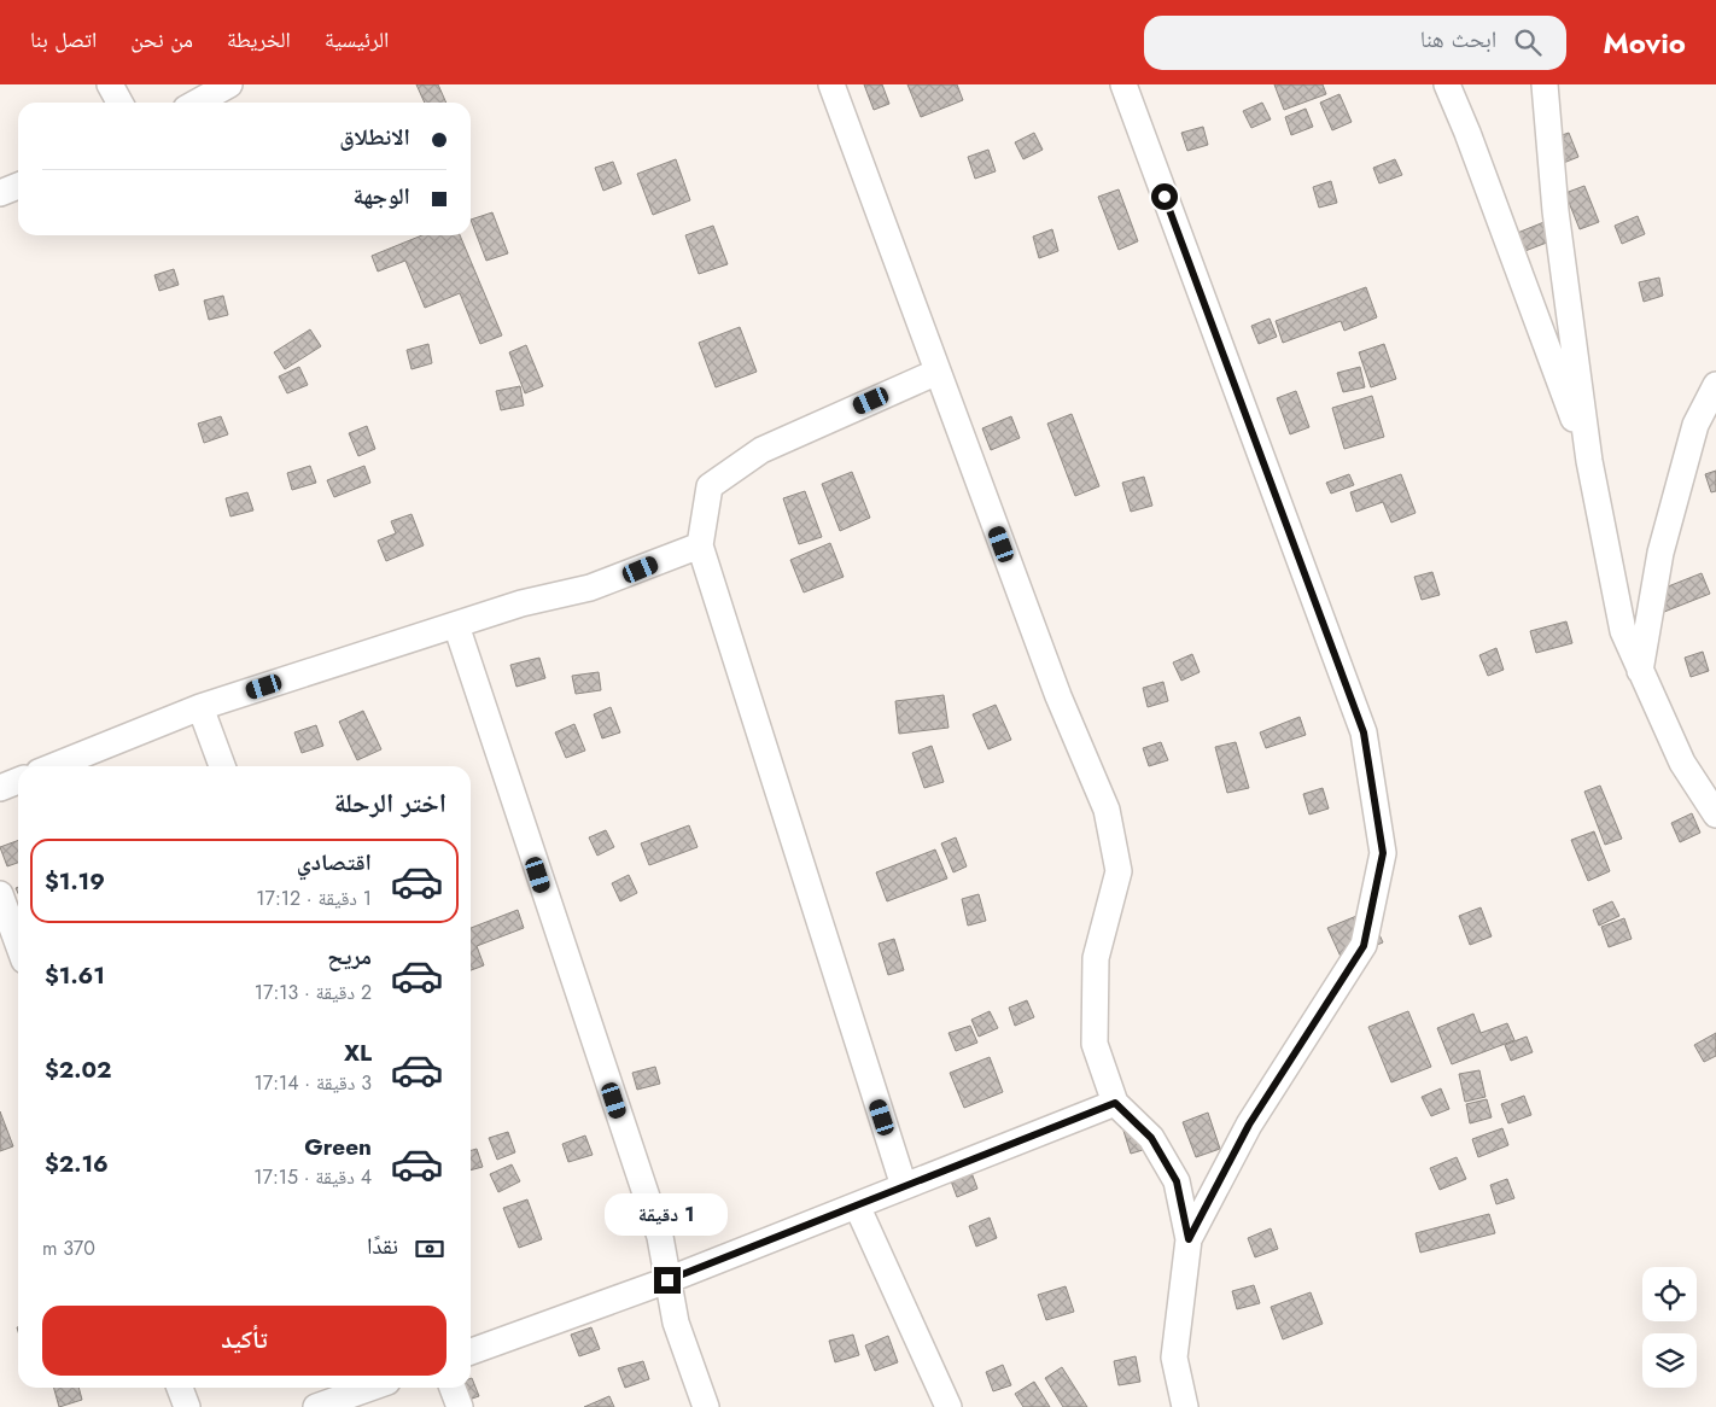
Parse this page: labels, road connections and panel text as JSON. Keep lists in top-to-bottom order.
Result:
{
  "page": {
    "header": "Movio",
    "search": "ابحث هنا",
    "nav": [
      "الرئيسية",
      "الخريطة",
      "من نحن",
      "اتصل بنا"
    ],
    "banner": ["الانطلاق", "الوجهة"],
    "heading": "اختر الرحلة",
    "list": [
      {
        "name": "اقتصادي",
        "note": "1 دقيقة · 17:12",
        "value": "$1.19"
      },
      {
        "name": "مريح",
        "note": "2 دقيقة · 17:13",
        "value": "$1.61"
      },
      {
        "name": "XL",
        "note": "3 دقيقة · 17:14",
        "value": "$2.02"
      },
      {
        "name": "Green",
        "note": "4 دقيقة · 17:15",
        "value": "$2.16"
      }
    ],
    "bubble": "1 دقيقة",
    "pay": ["نقدًا", "370 m"],
    "buttons": "تأكيد"
  }
}
